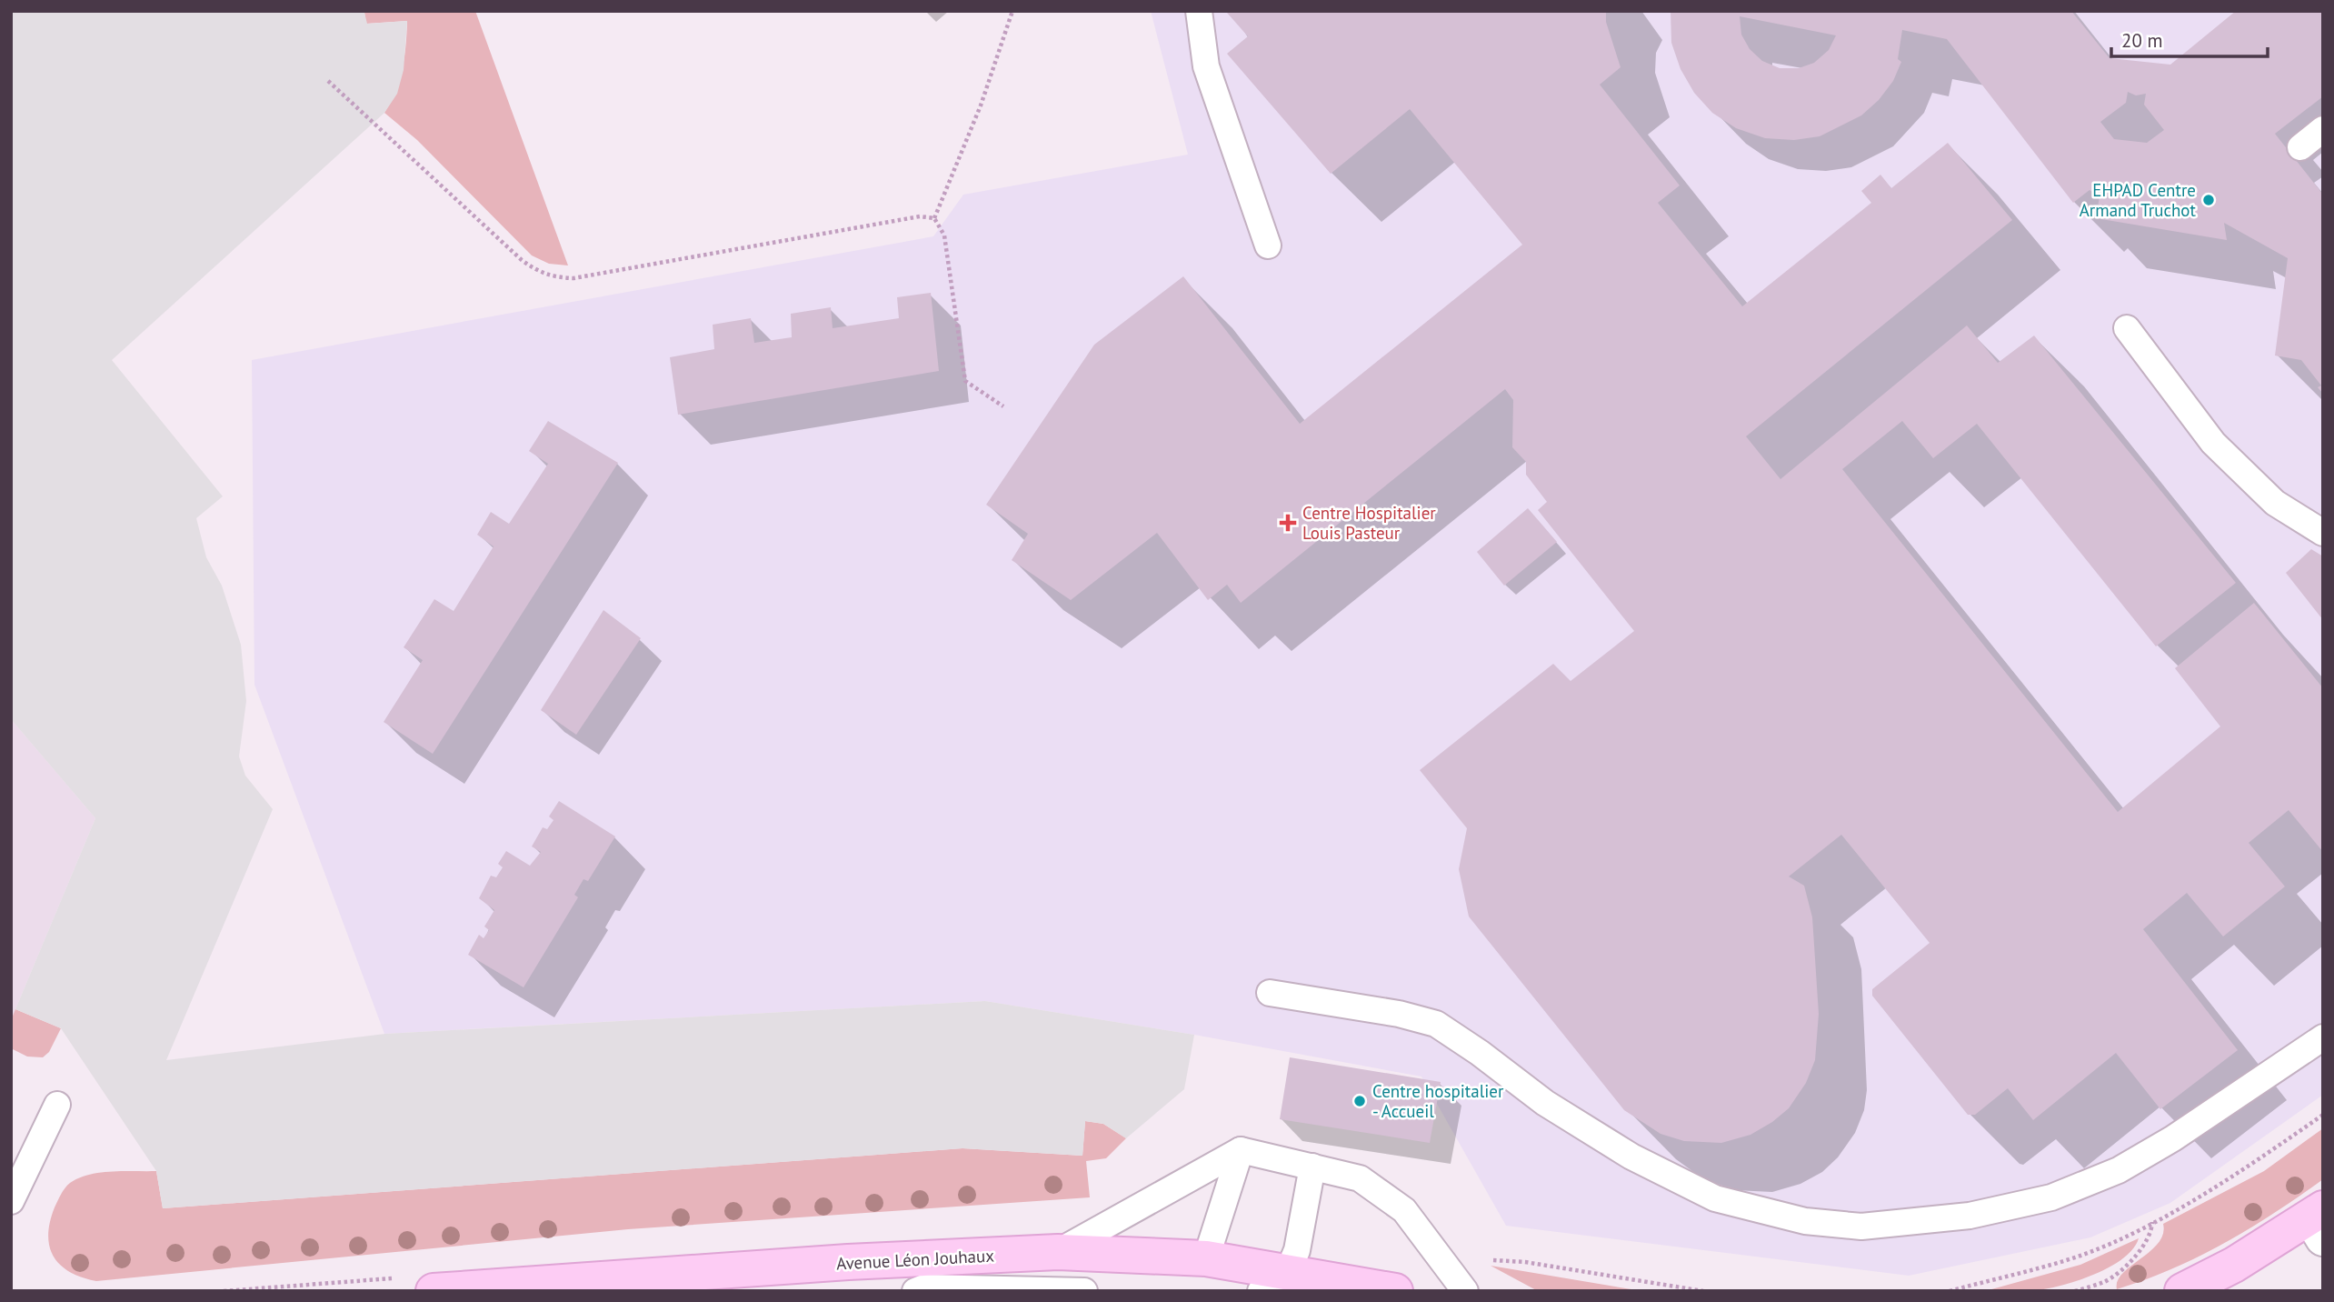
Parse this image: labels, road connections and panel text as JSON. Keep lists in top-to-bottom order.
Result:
{
  "streets": {
    "main road": ["Avenue Léon Jouhaux"]
  },
  "places": {
    "other": ["EHPAD Centre Armand Truchot", "Centre hospitalier - Accueil"],
    "health": ["Centre Hospitalier Louis Pasteur"]
  },
  "scale_bar": "20 m"
}
